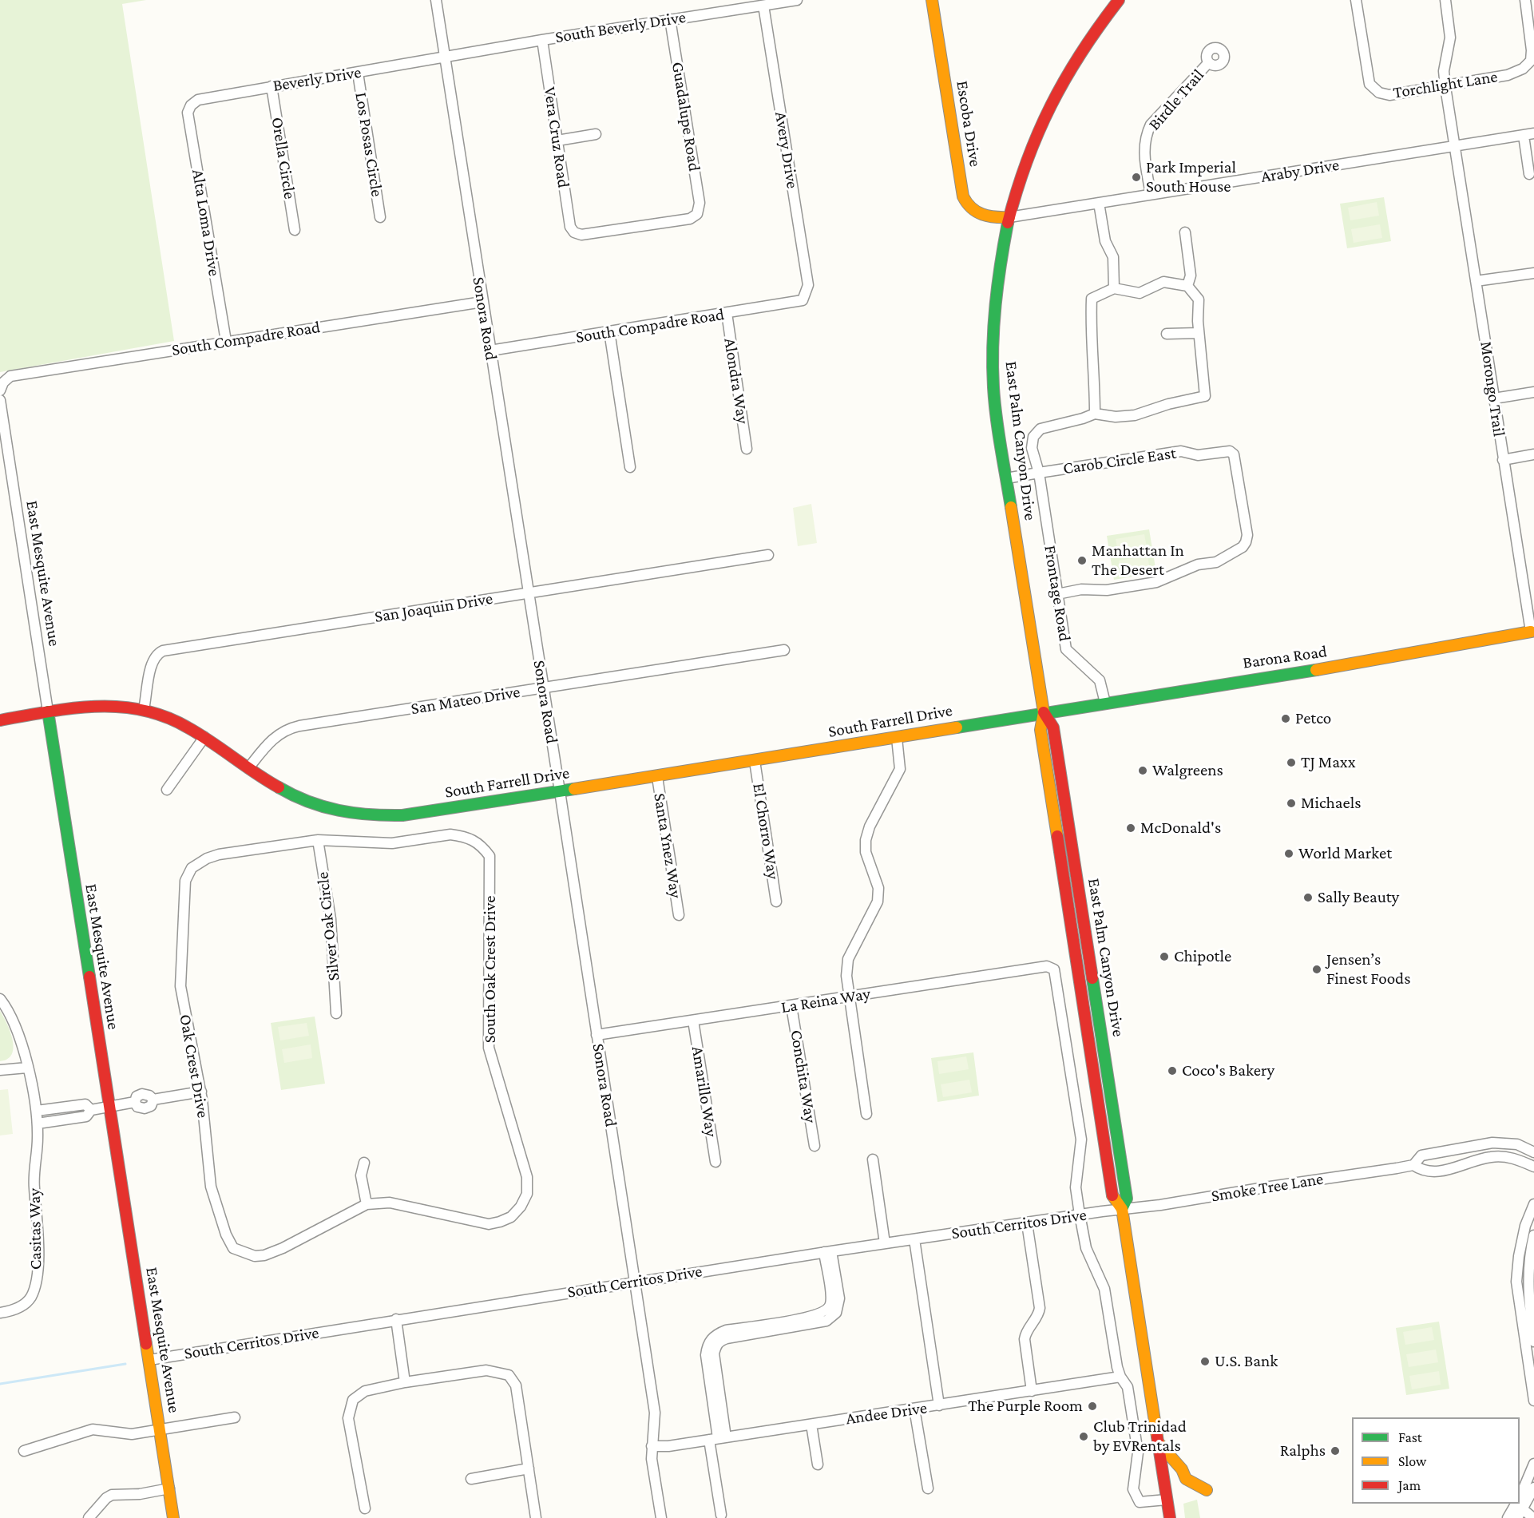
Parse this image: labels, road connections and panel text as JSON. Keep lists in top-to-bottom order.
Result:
{
  "streets": {
    "street": [
      "South Beverly Drive",
      "Beverly Drive",
      "Torchlight Lane",
      "Birdle Trail",
      "Guadalupe Road",
      "Escoba Drive",
      "Vera Cruz Road",
      "Los Posas Circle",
      "Avery Drive",
      "Orella Circle",
      "Araby Drive",
      "Alta Loma Drive",
      "Sonora Road",
      "South Compadre Road",
      "Alondra Way",
      "Morongo Trail",
      "East Palm Canyon Drive",
      "Carob Circle East",
      "East Mesquite Avenue",
      "Frontage Road",
      "San Joaquin Drive",
      "Barona Road",
      "San Mateo Drive",
      "South Farrell Drive",
      "El Chorro Way",
      "Santa Ynez Way",
      "Silver Oak Circle",
      "South Oak Crest Drive",
      "La Reina Way",
      "Oak Crest Drive",
      "Conchita Way",
      "Amarillo Way",
      "Smoke Tree Lane",
      "South Cerritos Drive",
      "Casitas Way",
      "Andee Drive"
    ]
  },
  "crossings": [
    ["South Beverly Drive", "Beverly Drive"],
    ["South Beverly Drive", "Guadalupe Road"],
    ["South Beverly Drive", "Vera Cruz Road"],
    ["South Beverly Drive", "Avery Drive"],
    ["South Beverly Drive", "Sonora Road"],
    ["Beverly Drive", "Los Posas Circle"],
    ["Beverly Drive", "Orella Circle"],
    ["Beverly Drive", "Alta Loma Drive"],
    ["Beverly Drive", "Sonora Road"],
    ["Torchlight Lane", "Morongo Trail"],
    ["Birdle Trail", "Araby Drive"],
    ["Guadalupe Road", "Vera Cruz Road"],
    ["Escoba Drive", "Araby Drive"],
    ["Escoba Drive", "East Palm Canyon Drive"],
    ["Avery Drive", "South Compadre Road"],
    ["Araby Drive", "Morongo Trail"],
    ["Araby Drive", "East Palm Canyon Drive"],
    ["Alta Loma Drive", "South Compadre Road"],
    ["Sonora Road", "South Compadre Road"],
    ["Sonora Road", "San Joaquin Drive"],
    ["Sonora Road", "San Mateo Drive"],
    ["Sonora Road", "South Farrell Drive"],
    ["Sonora Road", "La Reina Way"],
    ["Sonora Road", "South Cerritos Drive"],
    ["Sonora Road", "Andee Drive"],
    ["South Compadre Road", "Alondra Way"],
    ["Morongo Trail", "Barona Road"],
    ["East Palm Canyon Drive", "Barona Road"],
    ["East Palm Canyon Drive", "South Farrell Drive"],
    ["East Palm Canyon Drive", "Smoke Tree Lane"],
    ["East Palm Canyon Drive", "South Cerritos Drive"],
    ["Carob Circle East", "Frontage Road"],
    ["East Mesquite Avenue", "South Farrell Drive"],
    ["East Mesquite Avenue", "South Cerritos Drive"],
    ["Frontage Road", "Barona Road"],
    ["San Joaquin Drive", "South Farrell Drive"],
    ["Barona Road", "South Farrell Drive"],
    ["San Mateo Drive", "South Farrell Drive"],
    ["South Farrell Drive", "El Chorro Way"],
    ["South Farrell Drive", "Santa Ynez Way"],
    ["Silver Oak Circle", "South Oak Crest Drive"],
    ["Silver Oak Circle", "Oak Crest Drive"],
    ["South Oak Crest Drive", "Oak Crest Drive"],
    ["La Reina Way", "Conchita Way"],
    ["La Reina Way", "Amarillo Way"],
    ["La Reina Way", "South Cerritos Drive"],
    ["Smoke Tree Lane", "South Cerritos Drive"]
  ],
  "places": [
    "Park Imperial South House",
    "Manhattan In The Desert",
    "Petco",
    "TJ Maxx",
    "Walgreens",
    "Michaels",
    "McDonald's",
    "World Market",
    "Sally Beauty",
    "Chipotle",
    "Jensen’s Finest Foods",
    "Coco's Bakery",
    "U.S. Bank",
    "The Purple Room",
    "Club Trinidad by EVRentals",
    "Ralphs"
  ],
  "legend": ["Fast", "Slow", "Jam"]
}
